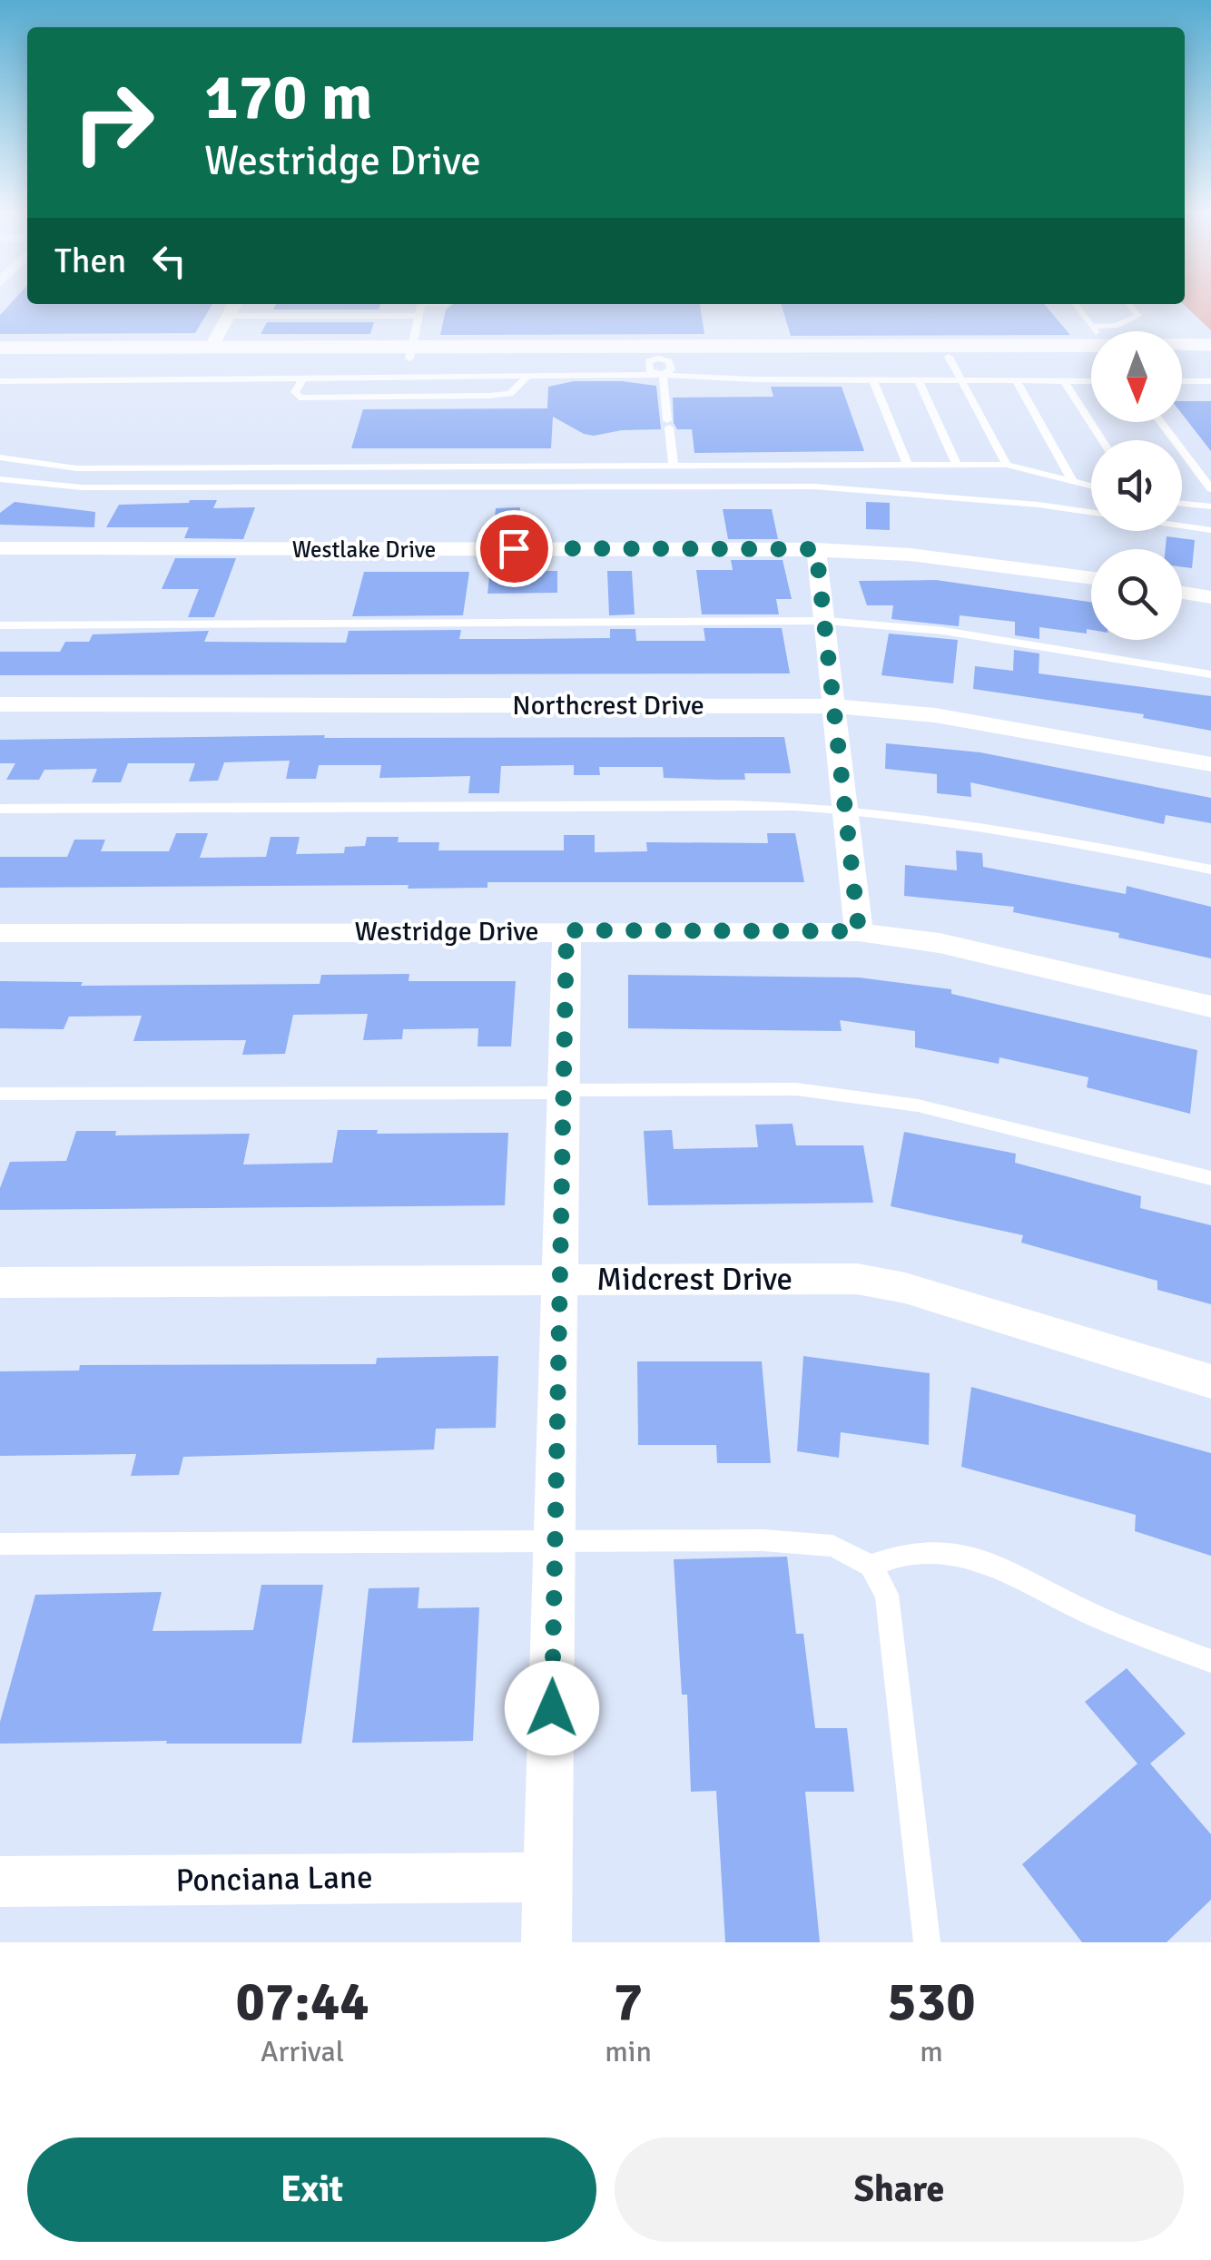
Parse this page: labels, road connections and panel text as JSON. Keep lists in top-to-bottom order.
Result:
{
  "streets": {
    "street": [
      "Westlake Drive",
      "Northcrest Drive",
      "Westridge Drive",
      "Midcrest Drive",
      "Ponciana Lane"
    ]
  },
  "north": "bottom",
  "page": {
    "turn": ["170 m", "Westridge Drive"],
    "then": "Then",
    "eta": [
      "07:44",
      "Arrival",
      "7",
      "min",
      "530",
      "m"
    ],
    "buttons": ["Exit", "Share"]
  }
}
